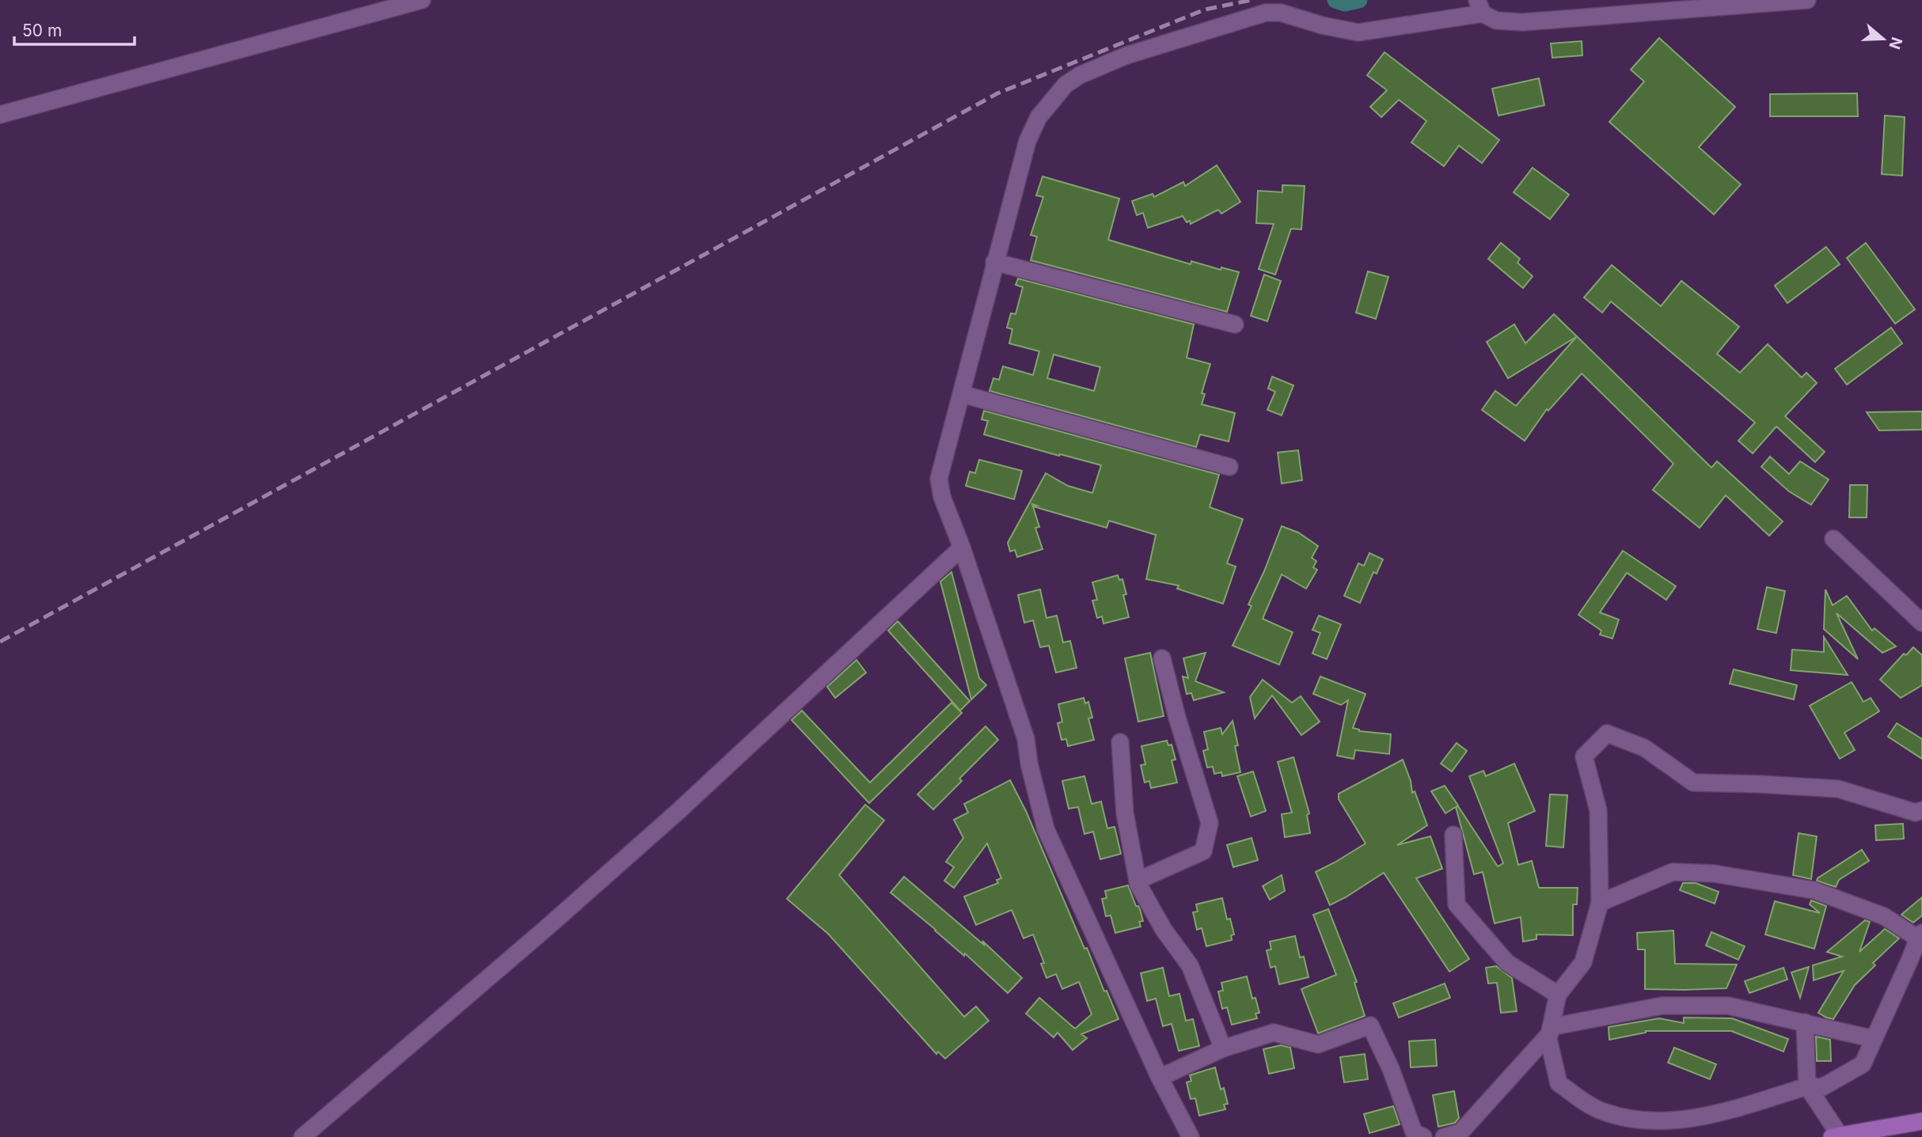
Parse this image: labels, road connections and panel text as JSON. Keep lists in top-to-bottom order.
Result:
{
  "scale_bar": "50 m",
  "north": "right"
}
